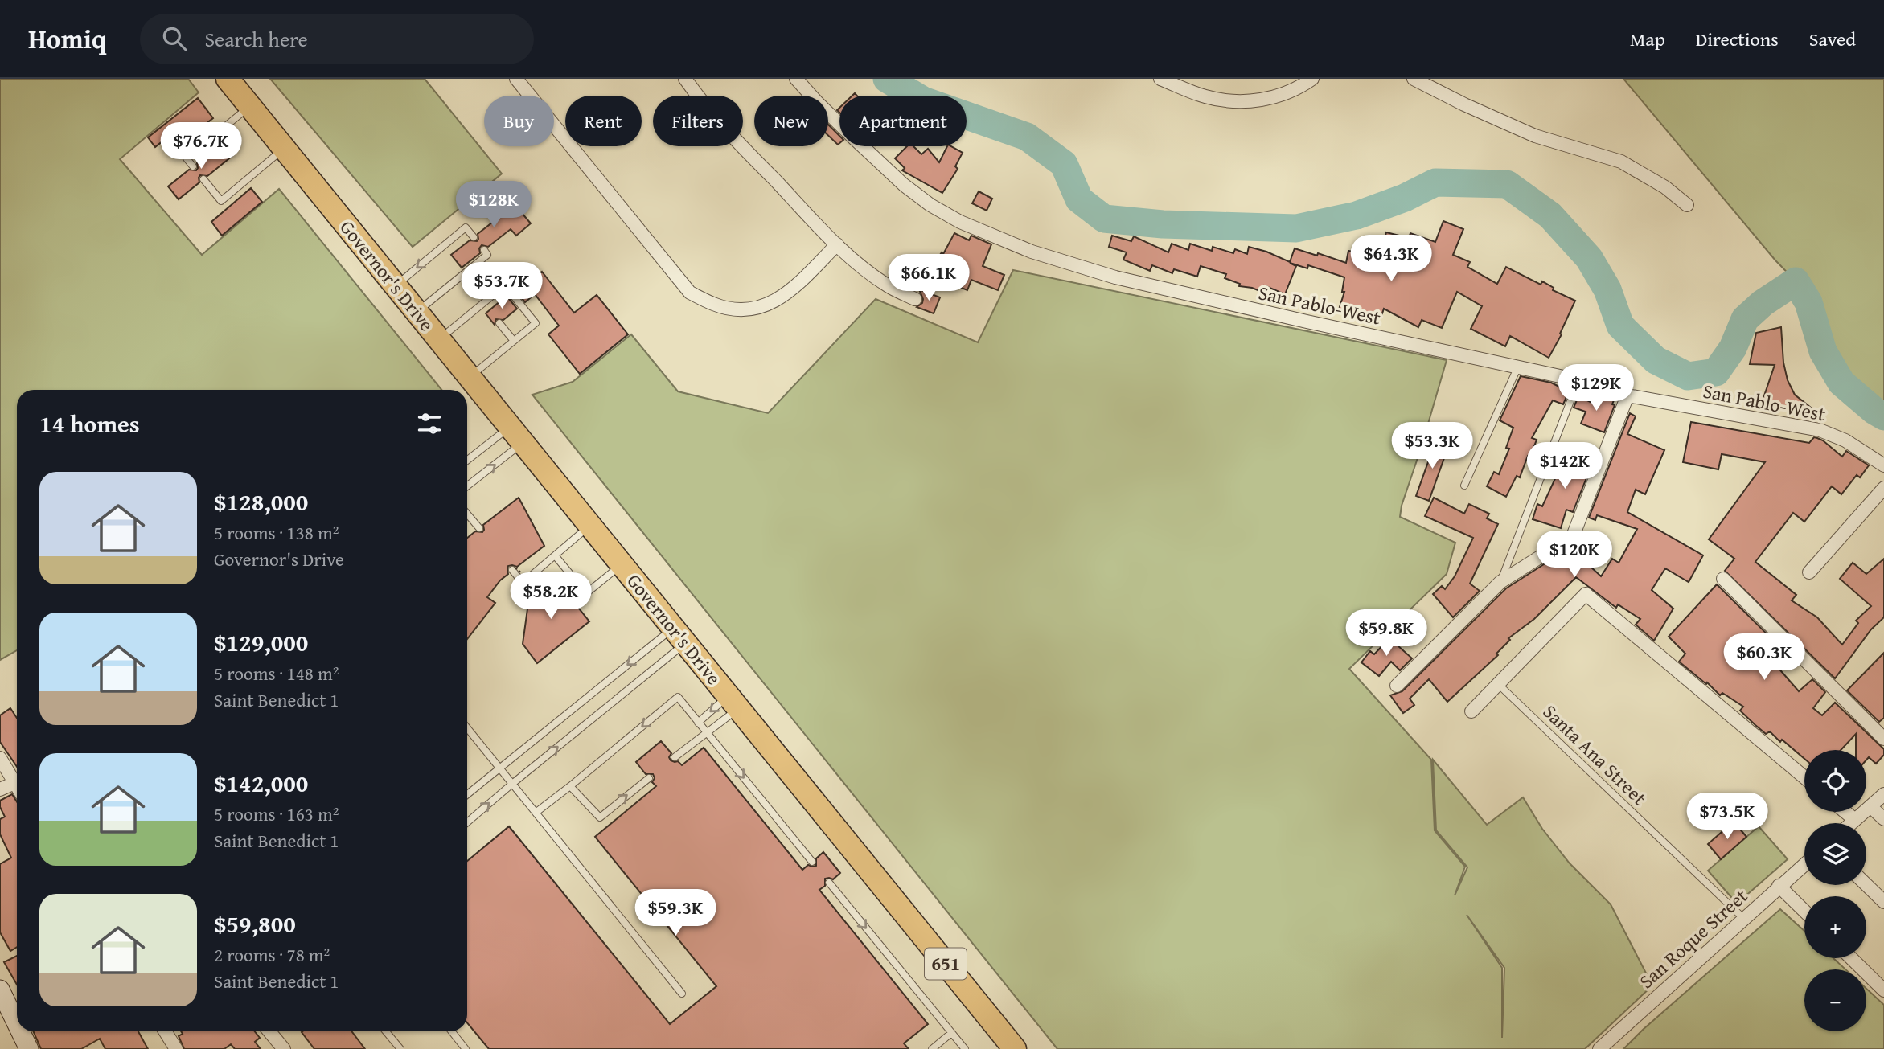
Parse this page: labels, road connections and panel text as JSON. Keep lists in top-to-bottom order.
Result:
{
  "streets": {
    "highway": ["Governor's Drive", "651"],
    "street": ["San Pablo-West", "San Roque Street"],
    "lane": ["Santa Ana Street"]
  },
  "crossings": [
    ["Santa Ana Street", "San Roque Street"]
  ],
  "page": {
    "header": "Homiq",
    "search": "Search here",
    "nav": ["Map", "Directions", "Saved"],
    "chip": [
      "Buy",
      "Rent",
      "Filters",
      "New",
      "Apartment"
    ],
    "price": [
      "$76.7K",
      "$128K",
      "$64.3K",
      "$66.1K",
      "$53.7K",
      "$129K",
      "$53.3K",
      "$142K",
      "$120K",
      "$58.2K",
      "$59.8K",
      "$60.3K",
      "$73.5K",
      "$59.3K"
    ],
    "heading": "14 homes",
    "list": [
      {
        "name": "$128,000",
        "note": "5 rooms · 138 m² · Governor's Drive"
      },
      {
        "name": "$129,000",
        "note": "5 rooms · 148 m² · Saint Benedict 1"
      },
      {
        "name": "$142,000",
        "note": "5 rooms · 163 m² · Saint Benedict 1"
      },
      {
        "name": "$59,800",
        "note": "2 rooms · 78 m² · Saint Benedict 1"
      }
    ],
    "map_buttons": ["+", "−"]
  }
}
